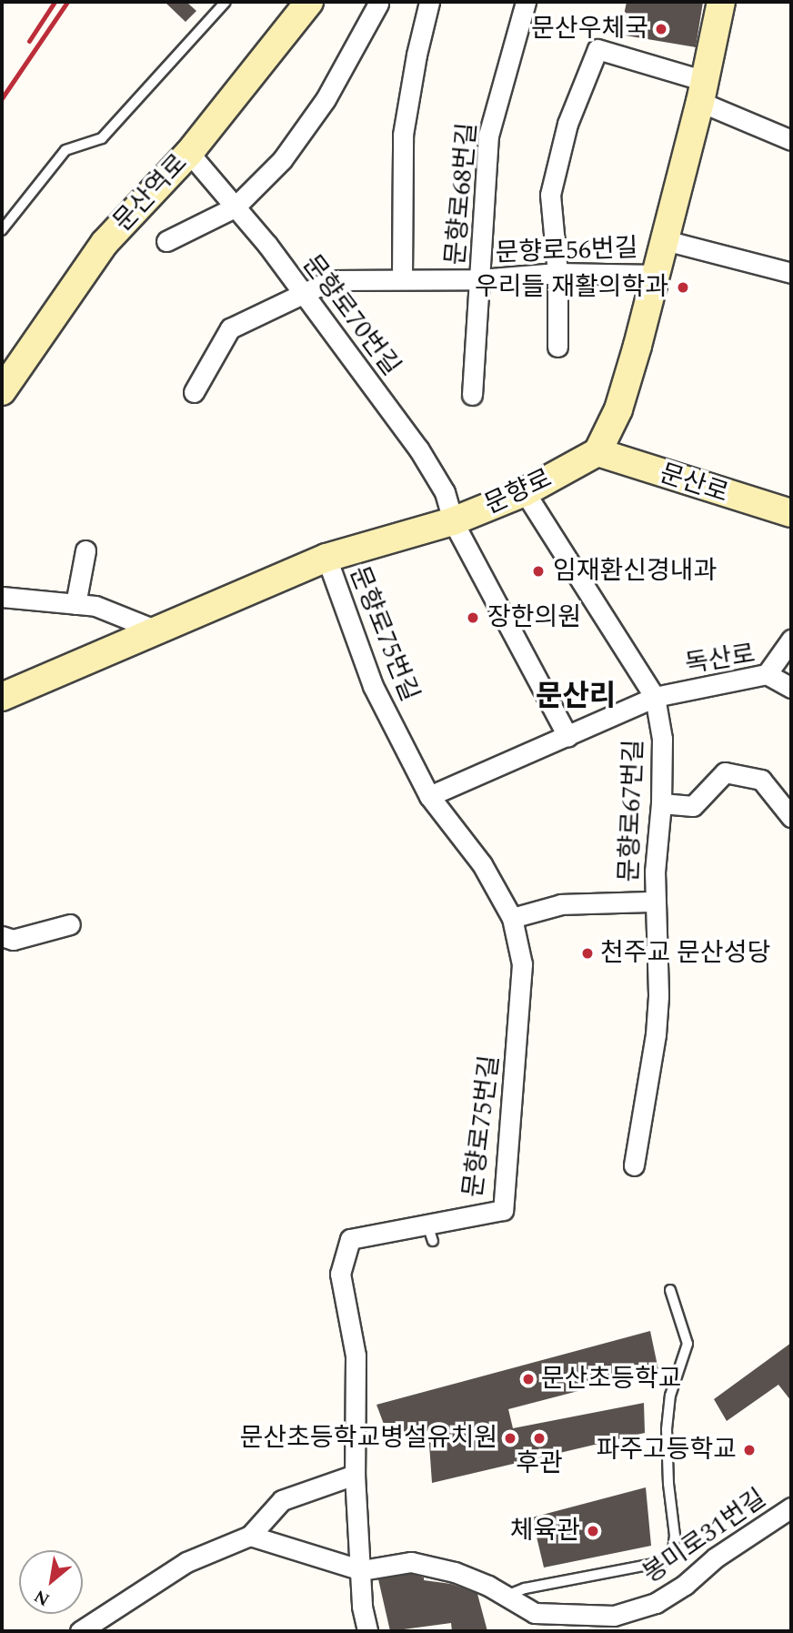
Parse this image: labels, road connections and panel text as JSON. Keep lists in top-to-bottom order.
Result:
{
  "streets": {
    "street": [
      "문산역로",
      "문향로68번길",
      "문향로56번길",
      "문향로70번길",
      "문산로",
      "문향로",
      "문향로75번길",
      "독산로",
      "문향로67번길",
      "봉미로31번길"
    ]
  },
  "crossings": [
    ["문산역로", "문향로70번길"],
    ["문향로68번길", "문향로56번길"],
    ["문향로56번길", "문향로70번길"],
    ["문향로70번길", "문향로"],
    ["문산로", "문향로"],
    ["문향로", "문향로75번길"],
    ["문향로", "문향로67번길"],
    ["문향로75번길", "문향로67번길"],
    ["문향로75번길", "봉미로31번길"],
    ["독산로", "문향로67번길"]
  ],
  "districts": ["문산리"],
  "places": [
    "문산우체국",
    "우리들 재활의학과",
    "임재환신경내과",
    "장한의원",
    "천주교 문산성당",
    "문산초등학교",
    "문산초등학교병설유치원",
    "후관",
    "파주고등학교",
    "체육관"
  ],
  "north": "bottom left"
}
